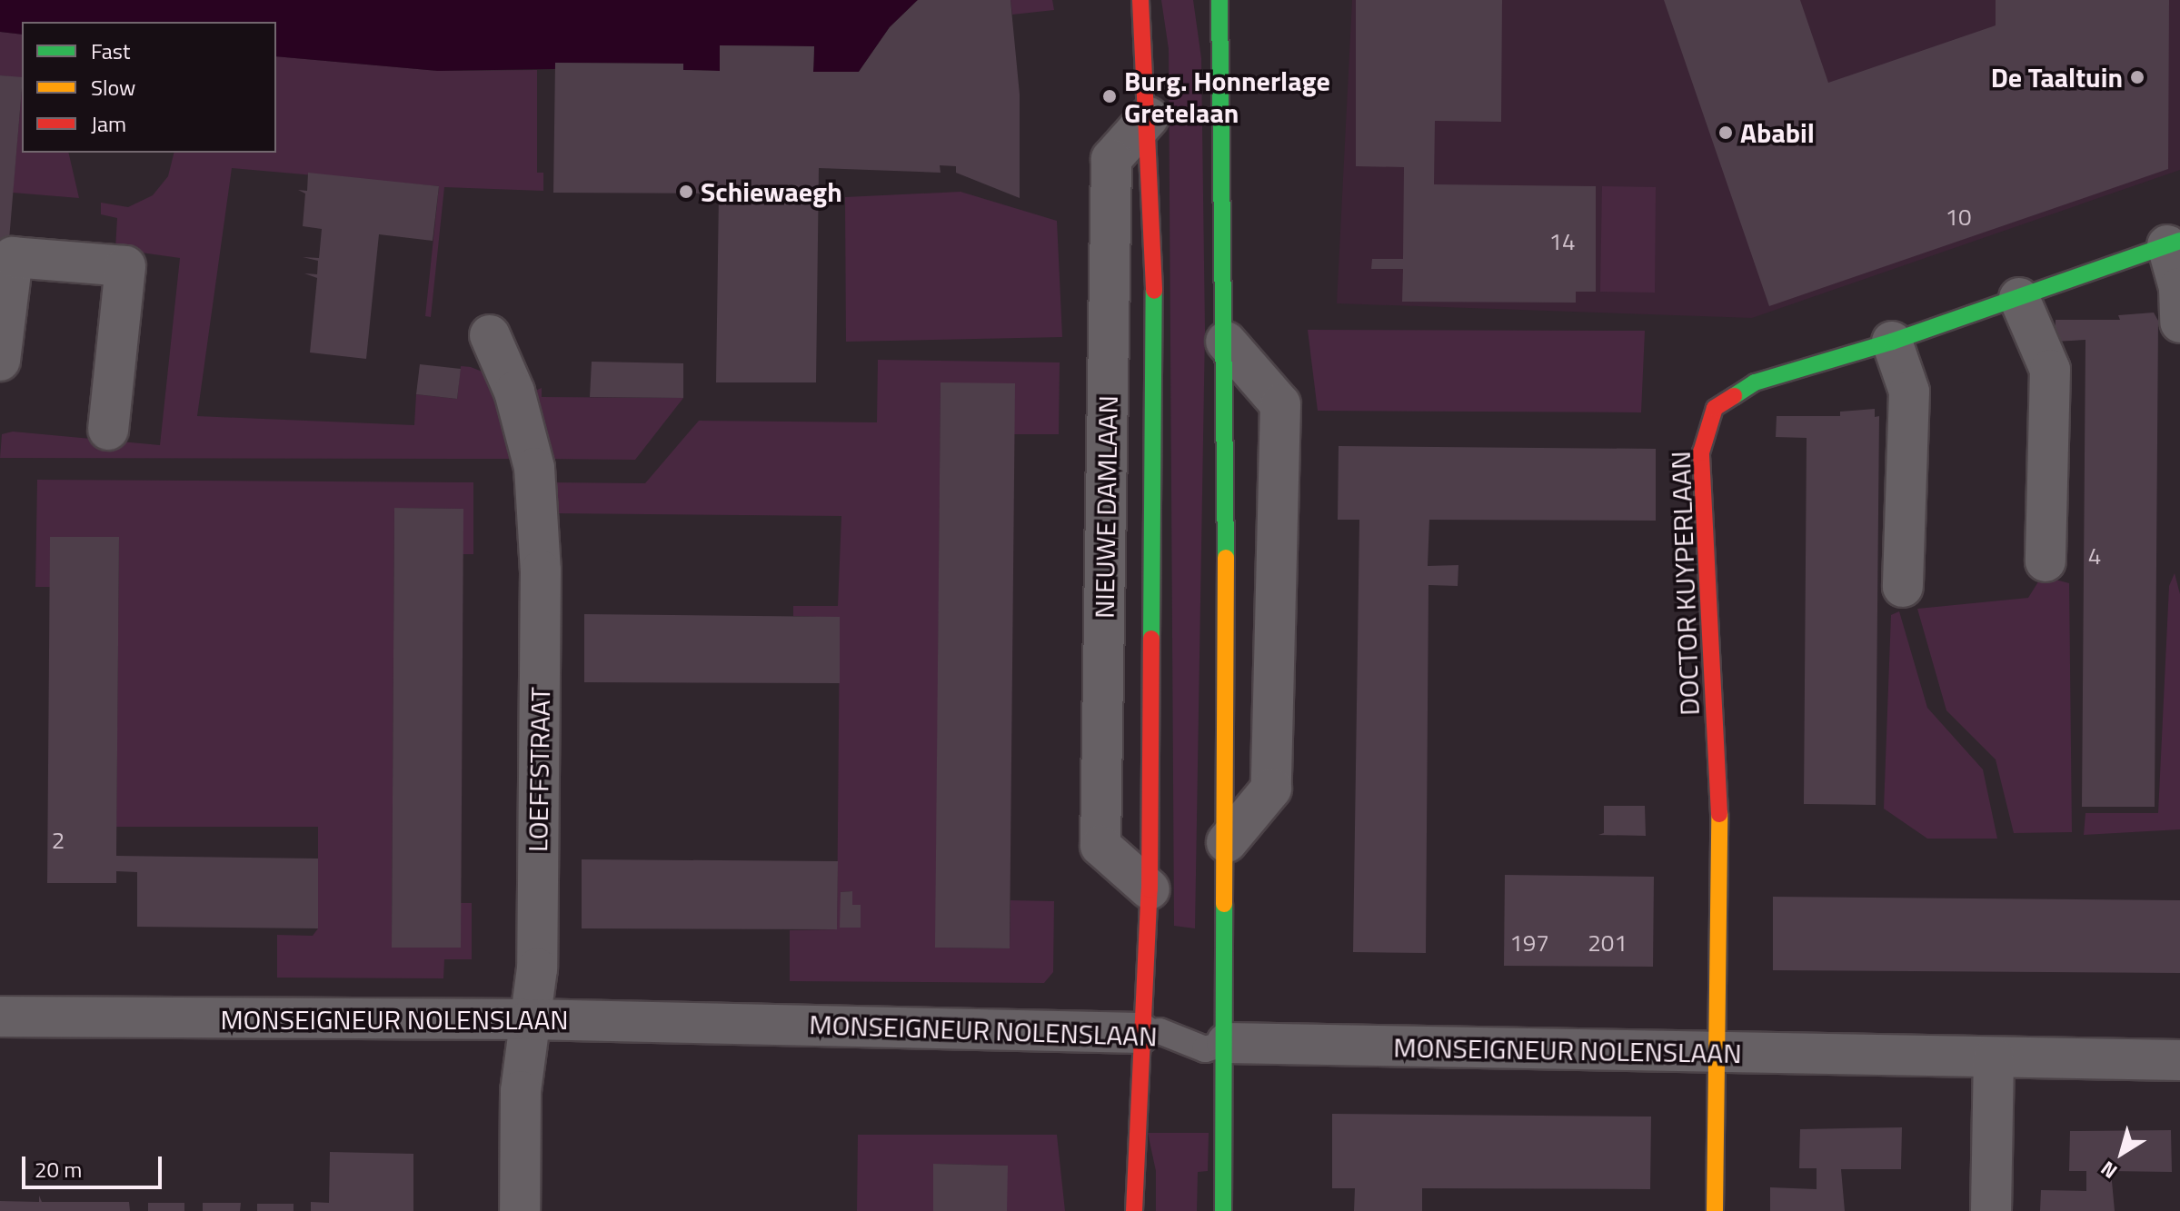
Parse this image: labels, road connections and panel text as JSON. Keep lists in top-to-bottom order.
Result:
{
  "streets": {
    "street": [
      "NIEUWE DAMLAAN",
      "DOCTOR KUYPERLAAN",
      "LOEFFSTRAAT",
      "MONSEIGNEUR NOLENSLAAN"
    ]
  },
  "crossings": [
    ["NIEUWE DAMLAAN", "MONSEIGNEUR NOLENSLAAN"],
    ["DOCTOR KUYPERLAAN", "MONSEIGNEUR NOLENSLAAN"],
    ["LOEFFSTRAAT", "MONSEIGNEUR NOLENSLAAN"]
  ],
  "places": [
    "De Taaltuin",
    "Burg. Honnerlage Gretelaan",
    "Ababil",
    "Schiewaegh"
  ],
  "house_numbers": [
    "10",
    "14",
    "4",
    "2",
    "197",
    "201"
  ],
  "legend": ["Fast", "Slow", "Jam"],
  "scale_bar": "20 m",
  "north": "bottom left"
}
